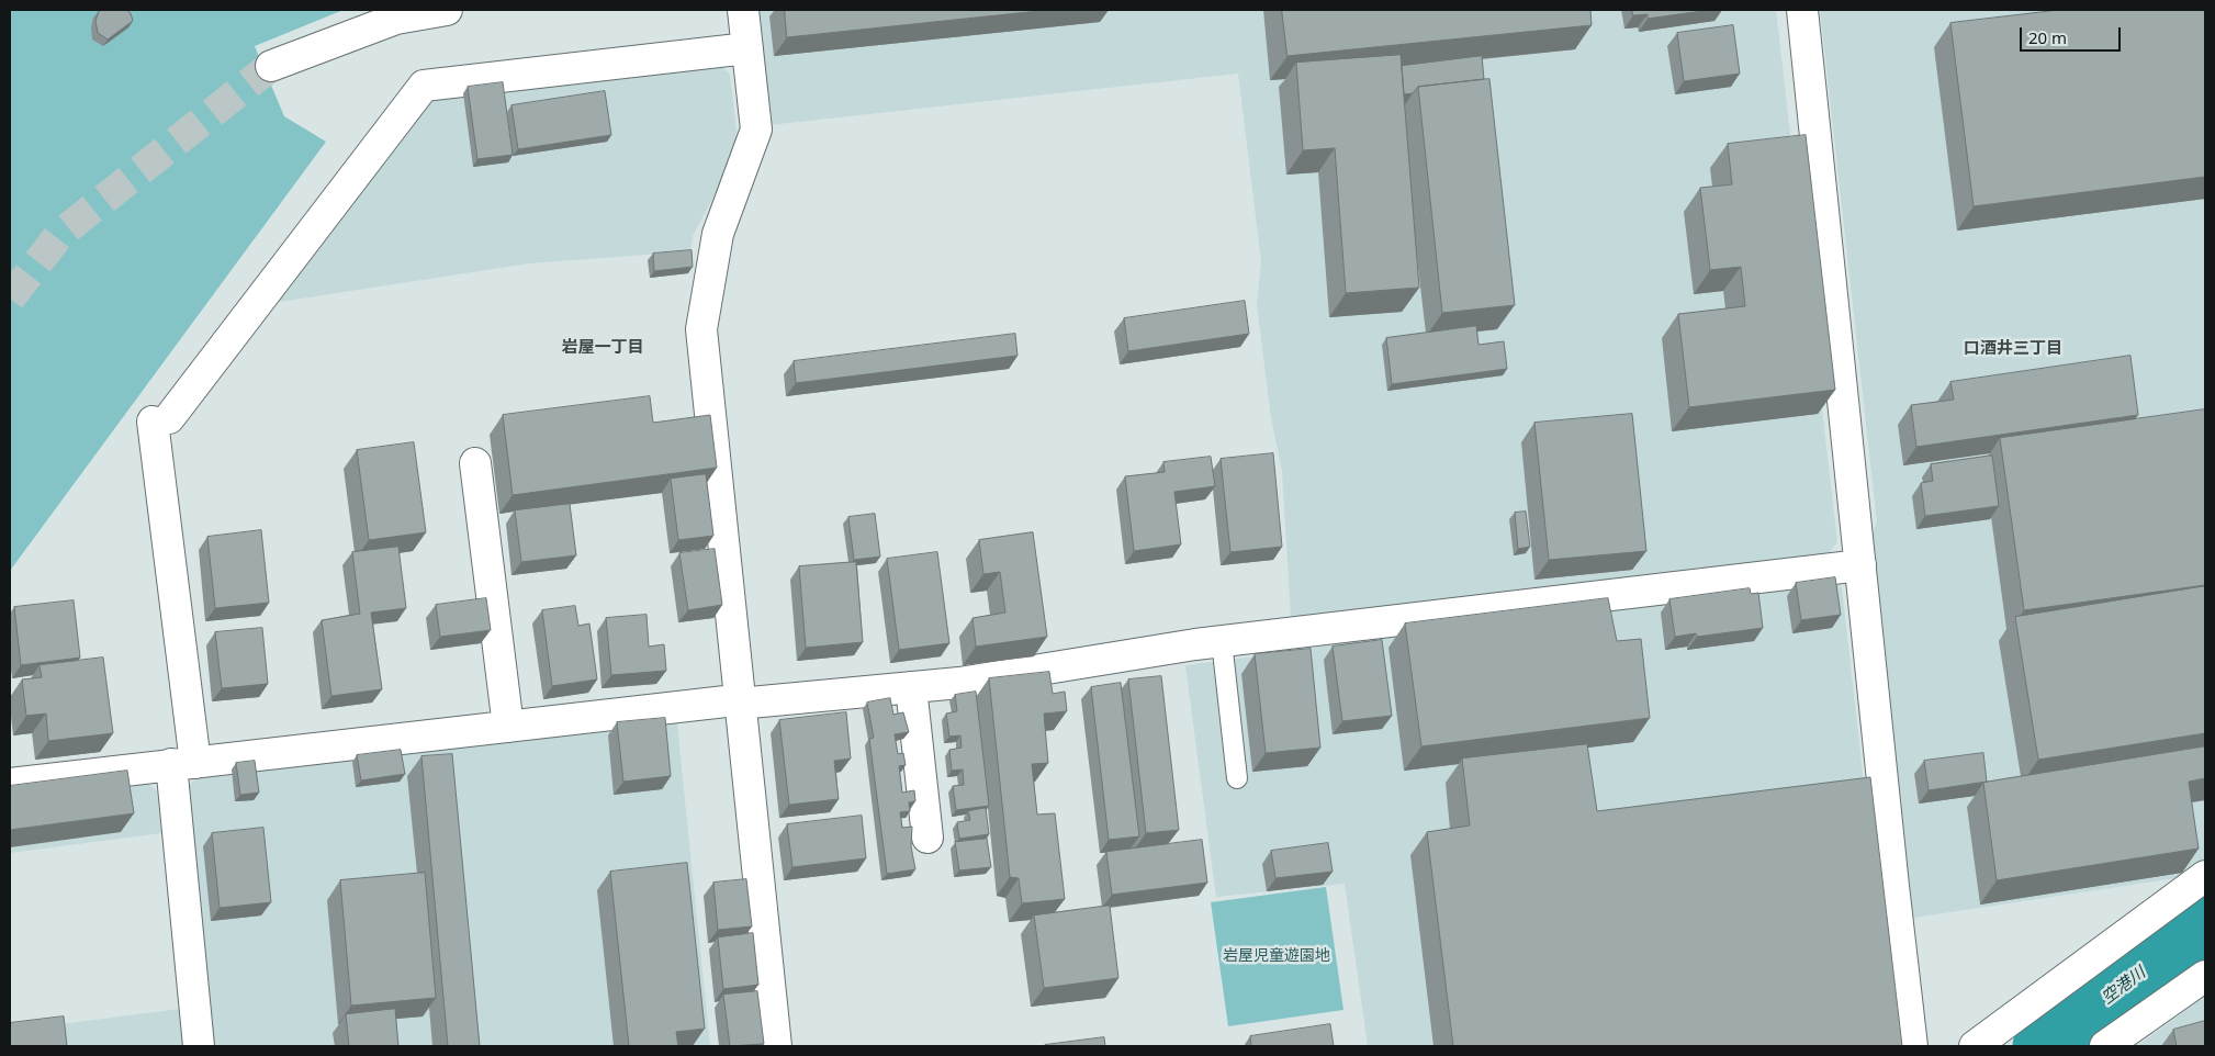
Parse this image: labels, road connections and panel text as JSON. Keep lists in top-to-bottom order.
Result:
{
  "districts": ["岩屋一丁目", "口酒井三丁目"],
  "water": ["空港川"],
  "parks": ["岩屋児童遊園地"],
  "scale_bar": "20 m"
}
